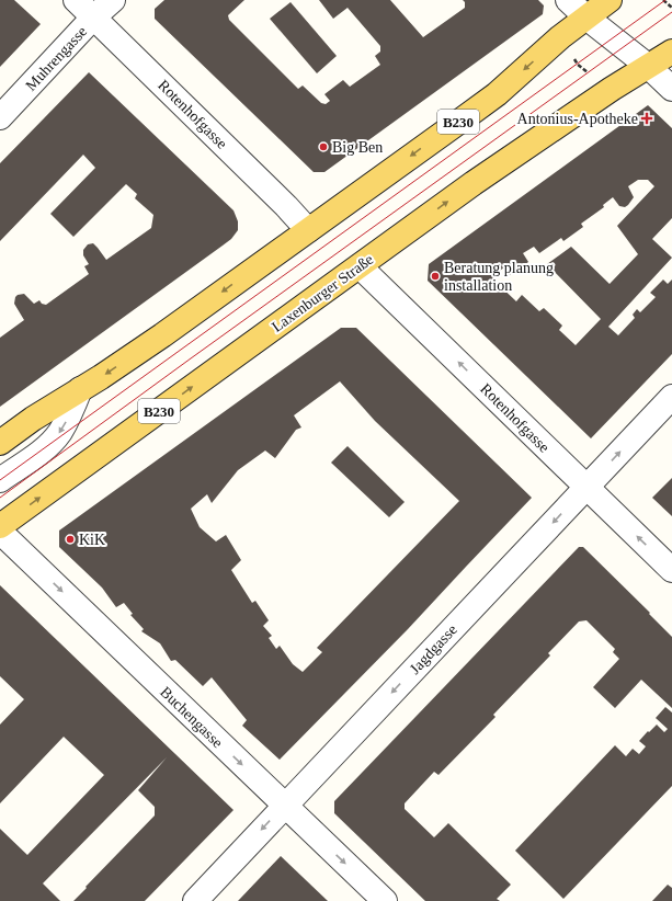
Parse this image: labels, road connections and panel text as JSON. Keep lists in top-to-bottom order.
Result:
{
  "streets": {
    "main road": ["B230", "Laxenburger Straße"],
    "street": [
      "Muhrengasse",
      "Rotenhofgasse",
      "Jagdgasse",
      "Buchengasse"
    ]
  },
  "crossings": [
    ["Muhrengasse", "Rotenhofgasse"],
    ["Rotenhofgasse", "B230"],
    ["Rotenhofgasse", "Laxenburger Straße"],
    ["Rotenhofgasse", "Jagdgasse"],
    ["B230", "Laxenburger Straße"],
    ["Jagdgasse", "Buchengasse"]
  ],
  "one_way": ["Rotenhofgasse", "Buchengasse"],
  "places": {
    "health": ["Antonius-Apotheke"],
    "other": ["Big Ben", "Beratung planung installation", "KiK"]
  }
}
